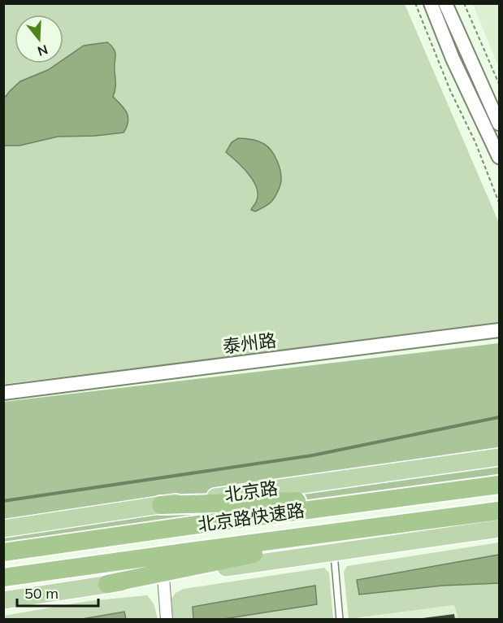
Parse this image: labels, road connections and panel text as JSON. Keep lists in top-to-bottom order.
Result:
{
  "streets": {
    "highway": ["北京路快速路"],
    "main road": ["北京路"],
    "street": ["泰州路"]
  },
  "scale_bar": "50 m",
  "north": "bottom"
}
